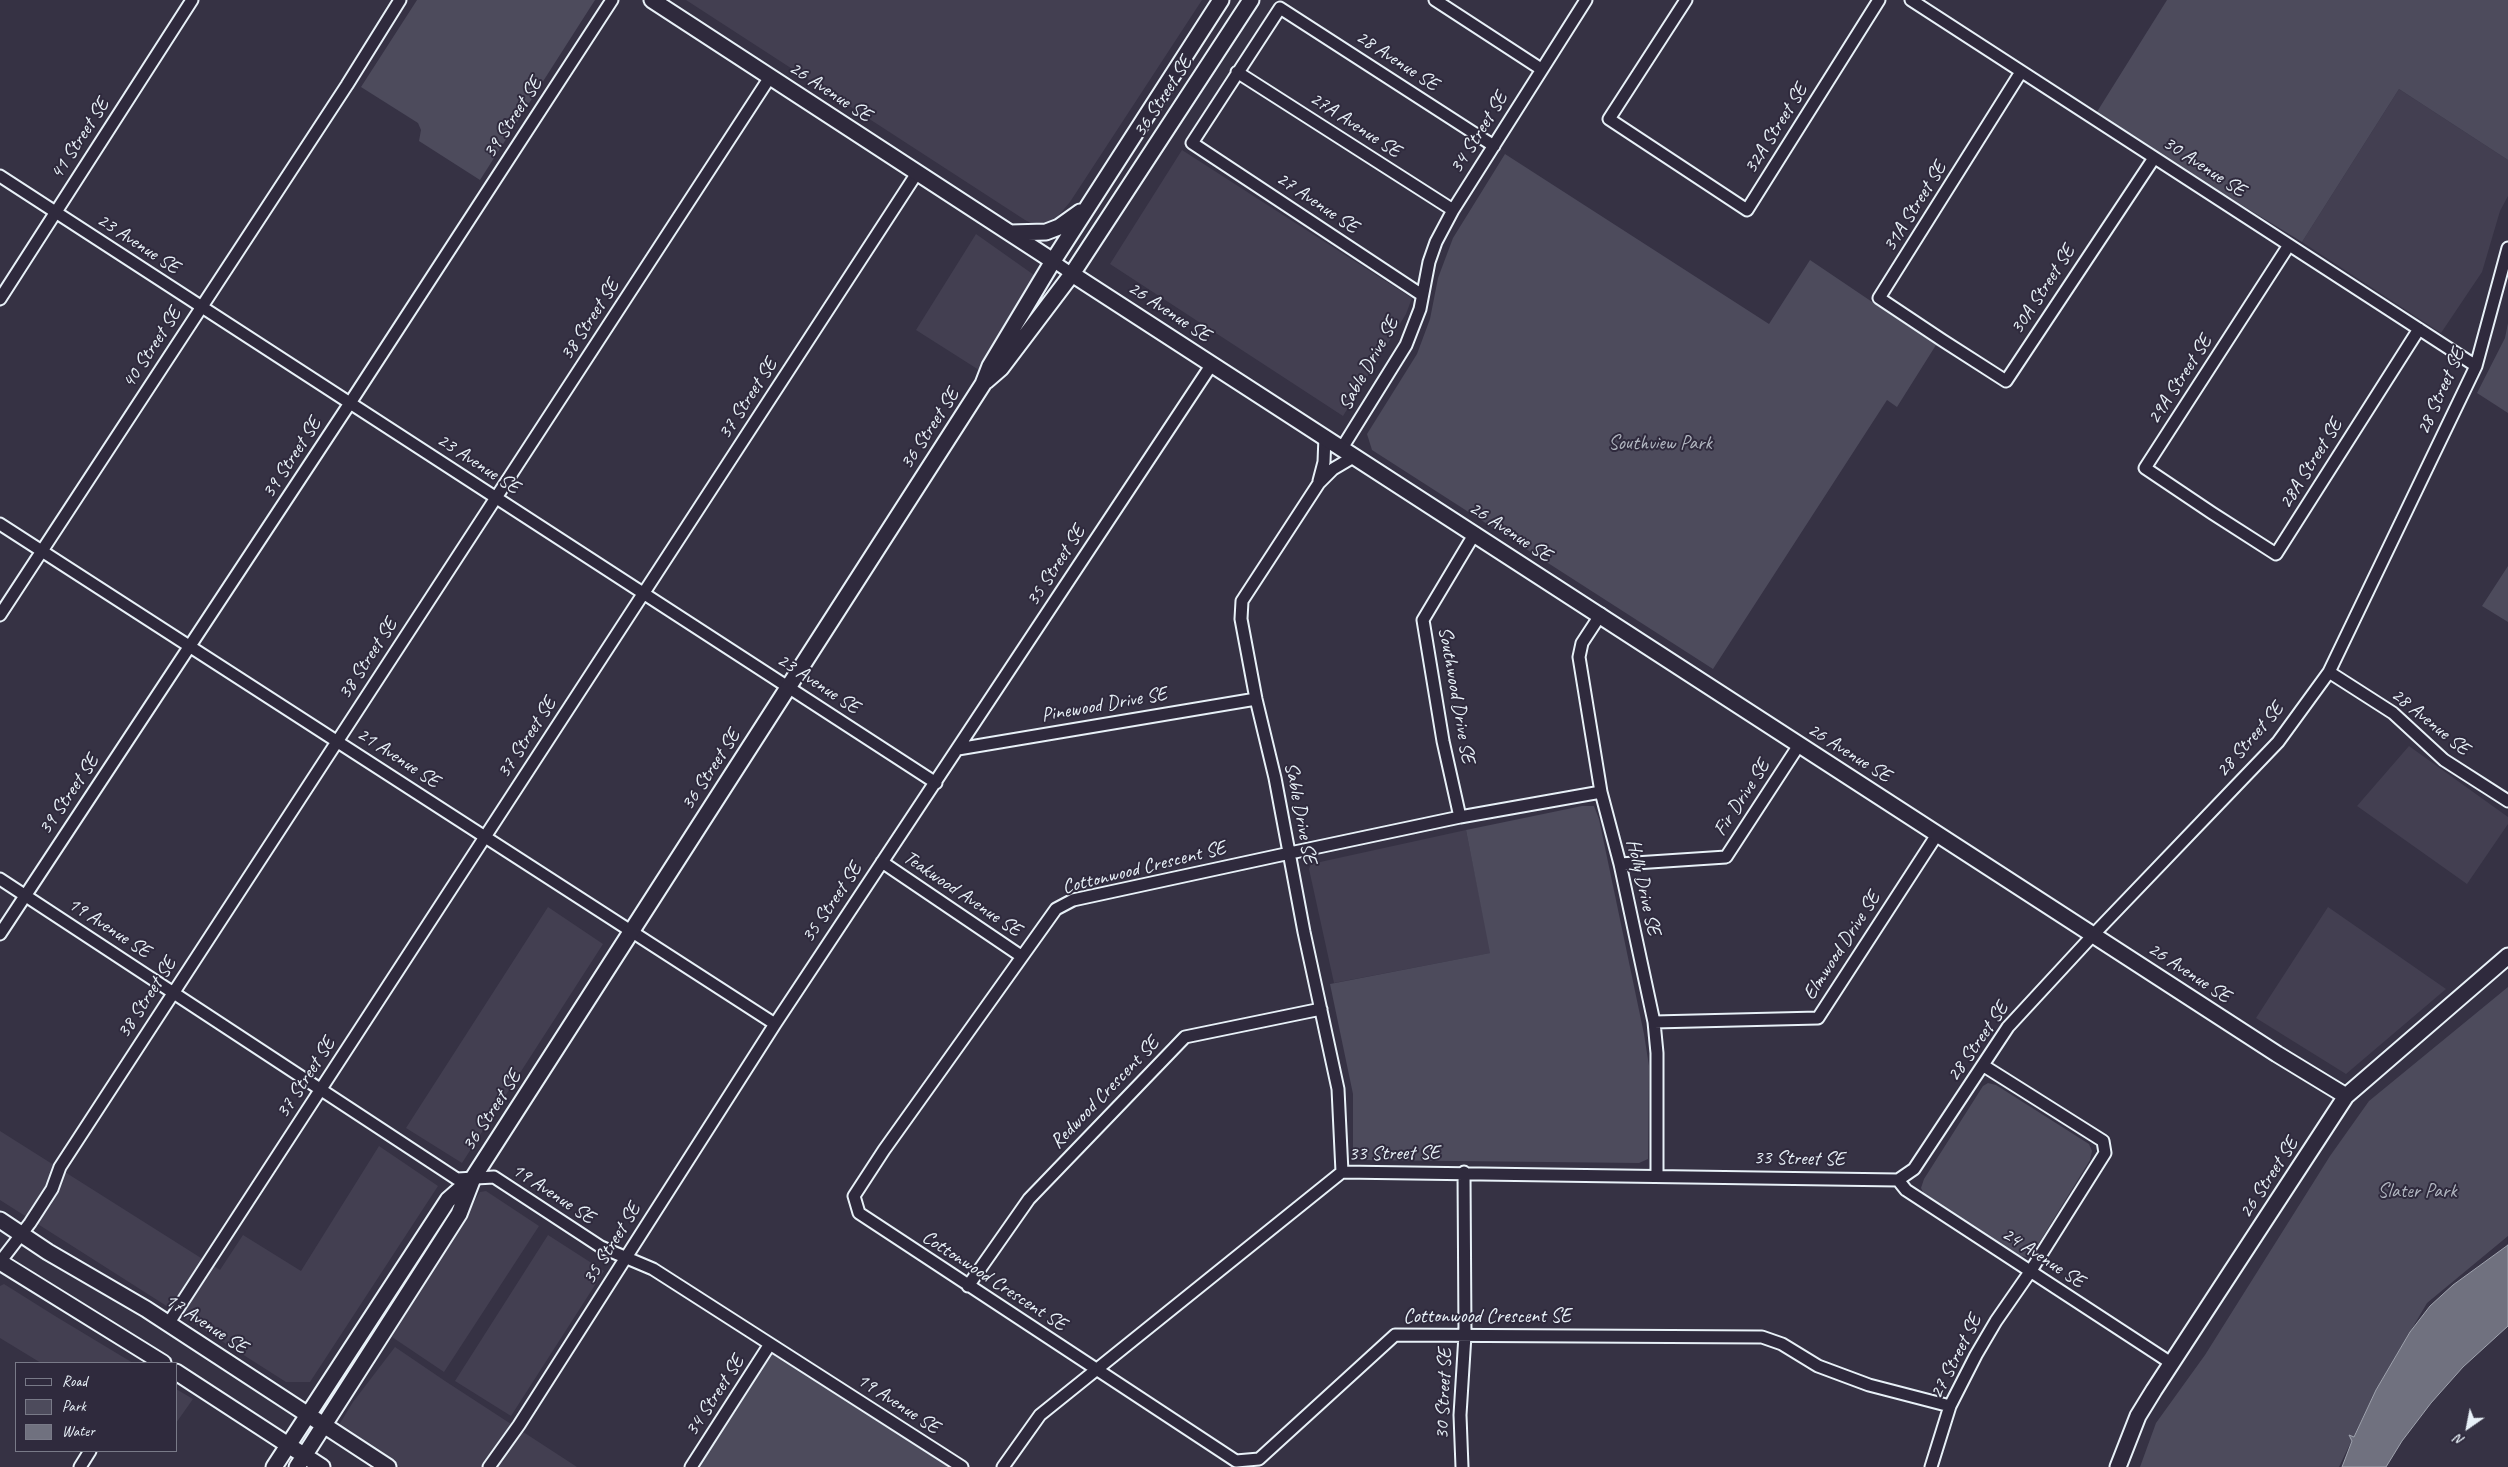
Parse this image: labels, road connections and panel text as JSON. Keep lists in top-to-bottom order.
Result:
{
  "streets": {
    "main road": [
      "26 Avenue SE",
      "36 Street SE",
      "26 Street SE",
      "17 Avenue SE"
    ],
    "street": [
      "28 Avenue SE",
      "39 Street SE",
      "27A Avenue SE",
      "32A Street SE",
      "34 Street SE",
      "41 Street SE",
      "30 Avenue SE",
      "27 Avenue SE",
      "31A Street SE",
      "23 Avenue SE",
      "30A Street SE",
      "38 Street SE",
      "40 Street SE",
      "Sable Drive SE",
      "29A Street SE",
      "28 Street SE",
      "37 Street SE",
      "28A Street SE",
      "35 Street SE",
      "Southwood Drive SE",
      "Pinewood Drive SE",
      "21 Avenue SE",
      "Fir Drive SE",
      "Cottonwood Crescent SE",
      "Holly Drive SE",
      "Teakwood Avenue SE",
      "19 Avenue SE",
      "Elmwood Drive SE",
      "Redwood Crescent SE",
      "33 Street SE",
      "24 Avenue SE",
      "27 Street SE",
      "30 Street SE"
    ]
  },
  "crossings": [
    ["28 Avenue SE", "27A Avenue SE"],
    ["28 Avenue SE", "34 Street SE"],
    ["28 Avenue SE", "27 Avenue SE"],
    ["28 Avenue SE", "28 Street SE"],
    ["26 Avenue SE", "36 Street SE"],
    ["26 Avenue SE", "38 Street SE"],
    ["26 Avenue SE", "Sable Drive SE"],
    ["26 Avenue SE", "28 Street SE"],
    ["26 Avenue SE", "37 Street SE"],
    ["26 Avenue SE", "35 Street SE"],
    ["26 Avenue SE", "Southwood Drive SE"],
    ["26 Avenue SE", "Fir Drive SE"],
    ["26 Avenue SE", "Holly Drive SE"],
    ["26 Avenue SE", "Elmwood Drive SE"],
    ["26 Avenue SE", "26 Street SE"],
    ["36 Street SE", "23 Avenue SE"],
    ["36 Street SE", "21 Avenue SE"],
    ["36 Street SE", "19 Avenue SE"],
    ["36 Street SE", "17 Avenue SE"],
    ["39 Street SE", "23 Avenue SE"],
    ["39 Street SE", "21 Avenue SE"],
    ["39 Street SE", "19 Avenue SE"],
    ["27A Avenue SE", "34 Street SE"],
    ["27A Avenue SE", "27 Avenue SE"],
    ["34 Street SE", "27 Avenue SE"],
    ["34 Street SE", "Sable Drive SE"],
    ["34 Street SE", "19 Avenue SE"],
    ["41 Street SE", "23 Avenue SE"],
    ["30 Avenue SE", "31A Street SE"],
    ["30 Avenue SE", "30A Street SE"],
    ["30 Avenue SE", "29A Street SE"],
    ["30 Avenue SE", "28 Street SE"],
    ["30 Avenue SE", "28A Street SE"],
    ["27 Avenue SE", "Sable Drive SE"],
    ["31A Street SE", "30A Street SE"],
    ["23 Avenue SE", "38 Street SE"],
    ["23 Avenue SE", "40 Street SE"],
    ["23 Avenue SE", "37 Street SE"],
    ["23 Avenue SE", "35 Street SE"],
    ["38 Street SE", "21 Avenue SE"],
    ["38 Street SE", "19 Avenue SE"],
    ["38 Street SE", "17 Avenue SE"],
    ["40 Street SE", "21 Avenue SE"],
    ["Sable Drive SE", "Pinewood Drive SE"],
    ["Sable Drive SE", "Cottonwood Crescent SE"],
    ["Sable Drive SE", "Redwood Crescent SE"],
    ["Sable Drive SE", "33 Street SE"],
    ["29A Street SE", "28A Street SE"],
    ["28 Street SE", "33 Street SE"],
    ["28 Street SE", "24 Avenue SE"],
    ["28 Street SE", "27 Street SE"],
    ["37 Street SE", "21 Avenue SE"],
    ["37 Street SE", "19 Avenue SE"],
    ["37 Street SE", "17 Avenue SE"],
    ["35 Street SE", "Pinewood Drive SE"],
    ["35 Street SE", "21 Avenue SE"],
    ["35 Street SE", "Teakwood Avenue SE"],
    ["35 Street SE", "19 Avenue SE"],
    ["Southwood Drive SE", "Cottonwood Crescent SE"],
    ["Fir Drive SE", "Holly Drive SE"],
    ["Cottonwood Crescent SE", "Holly Drive SE"],
    ["Cottonwood Crescent SE", "Teakwood Avenue SE"],
    ["Cottonwood Crescent SE", "Redwood Crescent SE"],
    ["Cottonwood Crescent SE", "33 Street SE"],
    ["Cottonwood Crescent SE", "27 Street SE"],
    ["Cottonwood Crescent SE", "30 Street SE"],
    ["Holly Drive SE", "Elmwood Drive SE"],
    ["Holly Drive SE", "33 Street SE"],
    ["33 Street SE", "24 Avenue SE"],
    ["33 Street SE", "30 Street SE"],
    ["26 Street SE", "24 Avenue SE"],
    ["24 Avenue SE", "27 Street SE"]
  ],
  "parks": ["Southview Park", "Slater Park"],
  "legend": ["Road", "Park", "Water"],
  "north": "bottom left"
}
